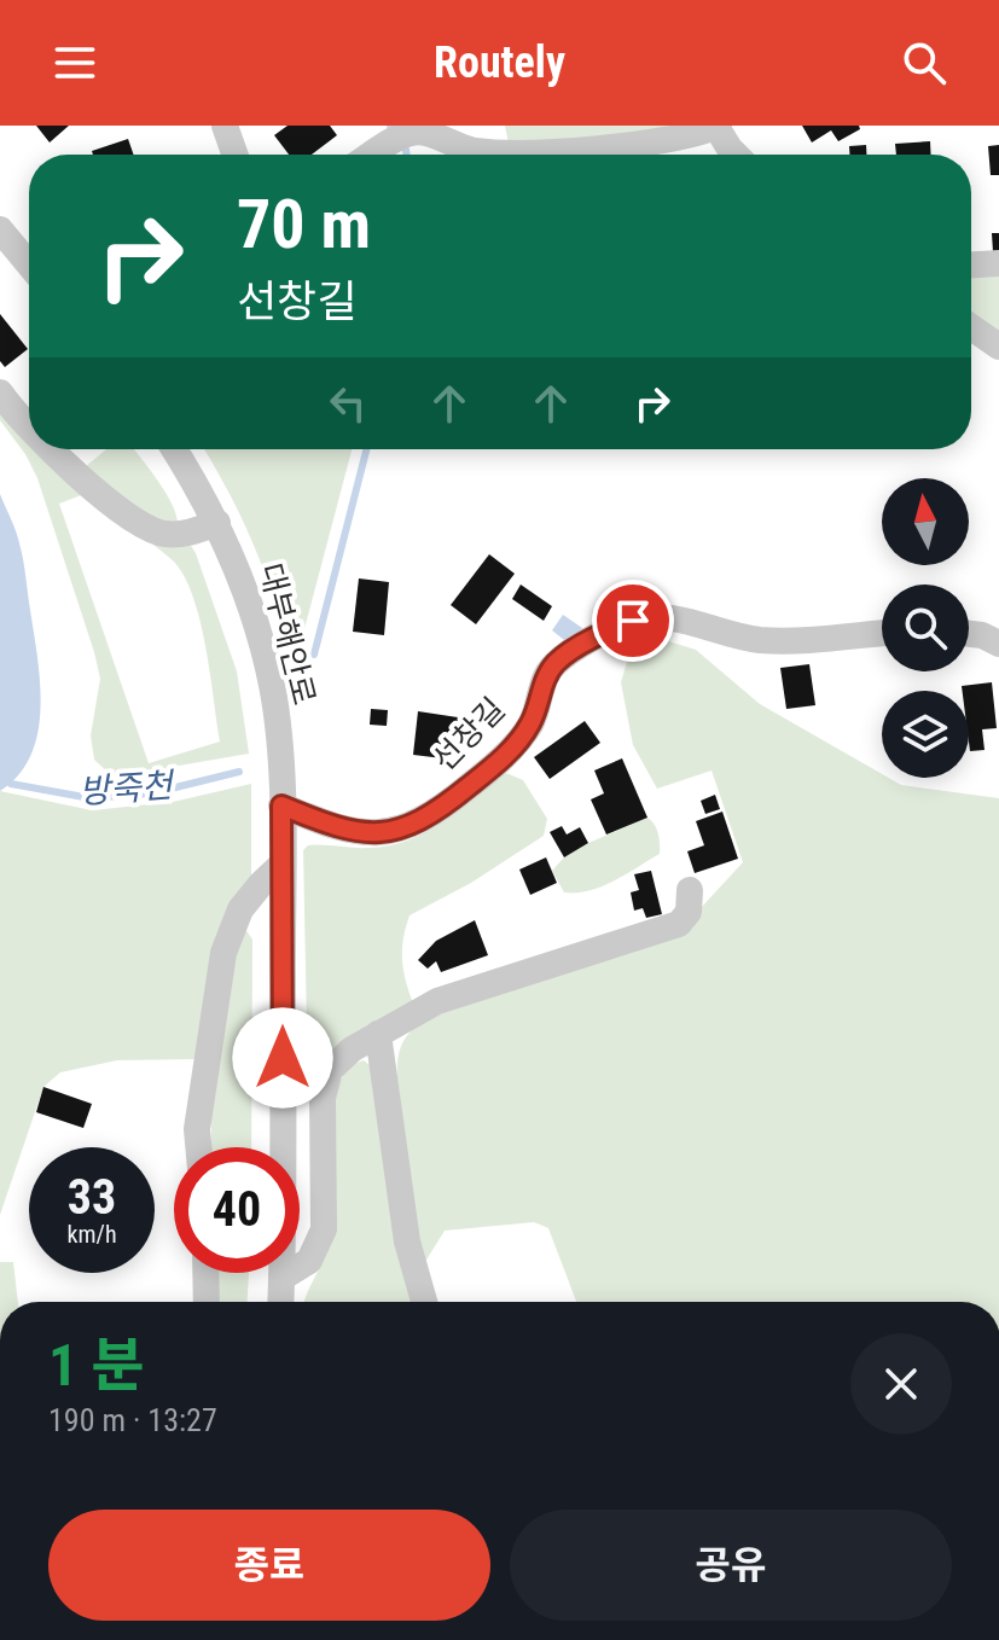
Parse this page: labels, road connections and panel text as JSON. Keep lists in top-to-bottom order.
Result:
{
  "streets": {
    "street": ["대부해안로", "선창길"]
  },
  "crossings": [
    ["대부해안로", "선창길"]
  ],
  "water": ["방죽천"],
  "north": "top",
  "page": {
    "header": "Routely",
    "turn": ["70 m", "선창길"],
    "speed": "33 km/h",
    "limit": "40",
    "heading": ["1 분", "190 m · 13:27"],
    "buttons": ["종료", "공유"]
  }
}
